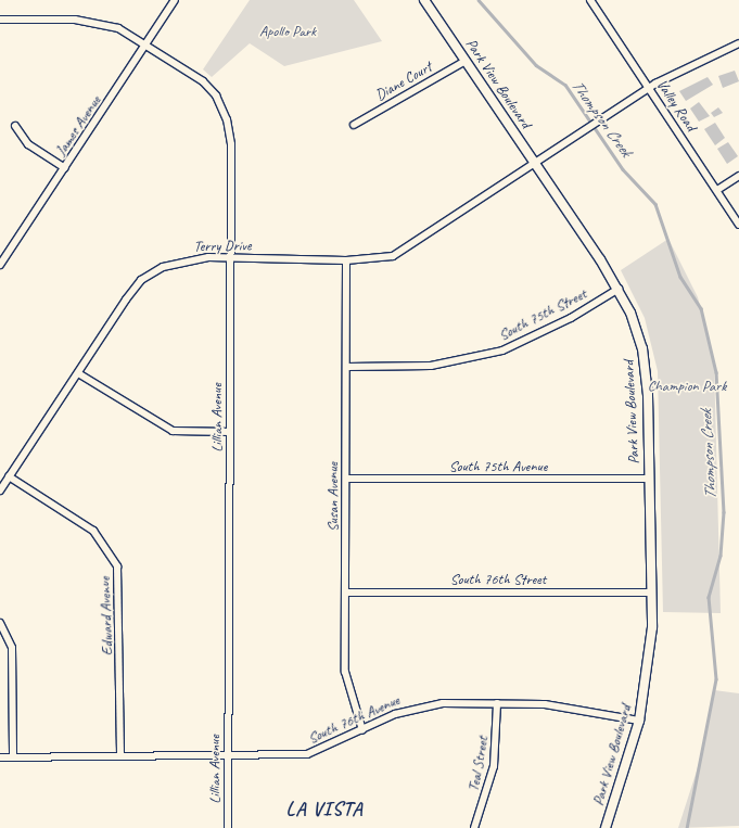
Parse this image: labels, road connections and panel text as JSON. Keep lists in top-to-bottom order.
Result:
{
  "streets": {
    "street": [
      "Diane Court",
      "Park View Boulevard",
      "Valley Road",
      "James Avenue",
      "Terry Drive",
      "South 75th Street",
      "Lillian Avenue",
      "South 75th Avenue",
      "Susan Avenue",
      "South 76th Street",
      "Edward Avenue",
      "South 76th Avenue",
      "Teal Street"
    ]
  },
  "crossings": [
    ["Diane Court", "Park View Boulevard"],
    ["Park View Boulevard", "Terry Drive"],
    ["Park View Boulevard", "South 75th Street"],
    ["Park View Boulevard", "South 75th Avenue"],
    ["Park View Boulevard", "South 76th Street"],
    ["Park View Boulevard", "South 76th Avenue"],
    ["Valley Road", "Terry Drive"],
    ["James Avenue", "Lillian Avenue"],
    ["Terry Drive", "Lillian Avenue"],
    ["Terry Drive", "Susan Avenue"],
    ["Terry Drive", "Edward Avenue"],
    ["South 75th Street", "Susan Avenue"],
    ["Lillian Avenue", "South 76th Avenue"],
    ["South 75th Avenue", "Susan Avenue"],
    ["Susan Avenue", "South 76th Street"],
    ["Susan Avenue", "South 76th Avenue"],
    ["Edward Avenue", "South 76th Avenue"],
    ["South 76th Avenue", "Teal Street"]
  ],
  "districts": ["LA VISTA"],
  "water": ["Thompson Creek"],
  "parks": ["Apollo Park", "Champion Park"]
}
